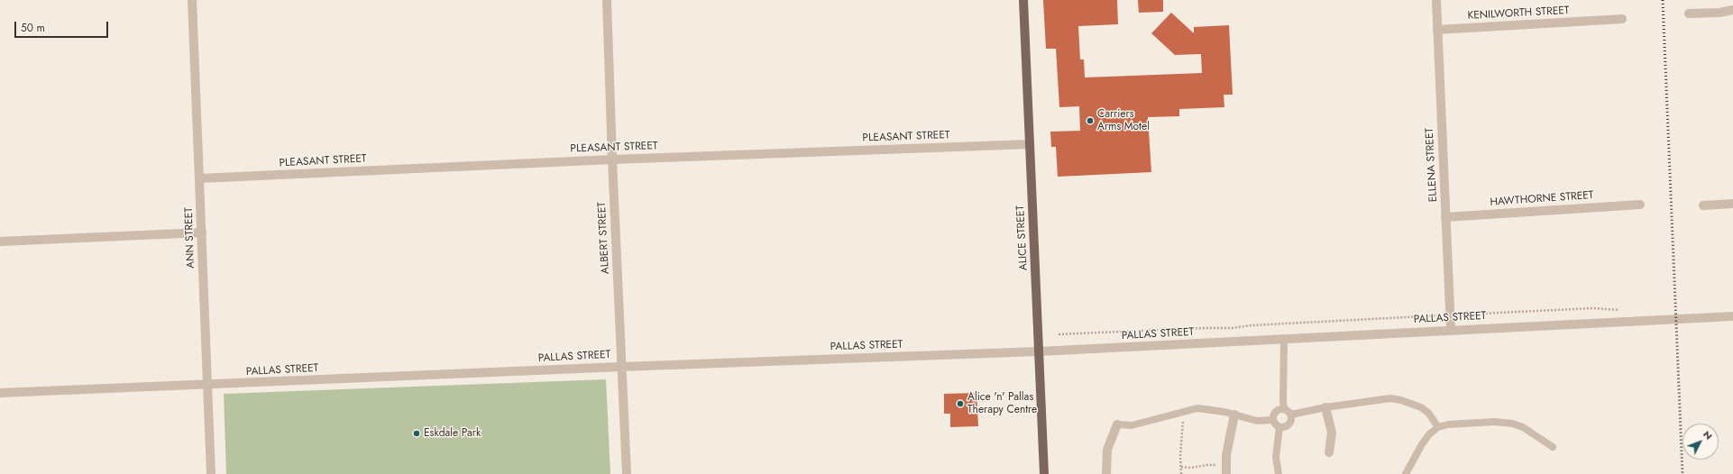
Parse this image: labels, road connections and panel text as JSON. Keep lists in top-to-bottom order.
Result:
{
  "streets": {
    "main road": ["ALICE STREET"],
    "street": [
      "KENILWORTH STREET",
      "PLEASANT STREET",
      "ELLENA STREET",
      "HAWTHORNE STREET",
      "ANN STREET",
      "ALBERT STREET",
      "PALLAS STREET"
    ]
  },
  "crossings": [
    ["KENILWORTH STREET", "ELLENA STREET"],
    ["PLEASANT STREET", "ANN STREET"],
    ["PLEASANT STREET", "ALBERT STREET"],
    ["PLEASANT STREET", "ALICE STREET"],
    ["ELLENA STREET", "HAWTHORNE STREET"],
    ["ELLENA STREET", "PALLAS STREET"],
    ["ANN STREET", "PALLAS STREET"],
    ["ALBERT STREET", "PALLAS STREET"],
    ["ALICE STREET", "PALLAS STREET"]
  ],
  "places": ["Carriers Arms Motel", "Alice 'n' Pallas Therapy Centre", "Eskdale Park"],
  "scale_bar": "50 m",
  "north": "top right"
}
